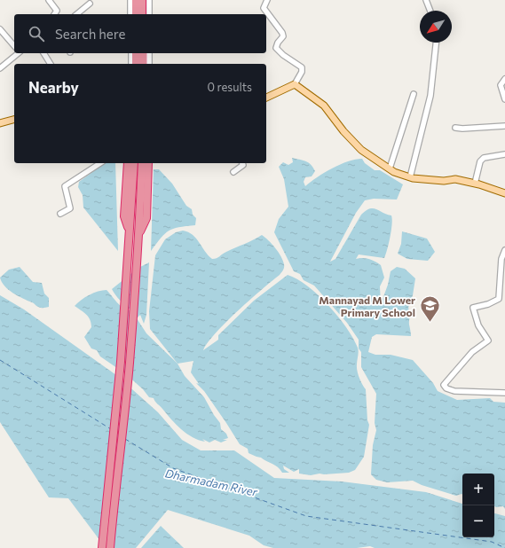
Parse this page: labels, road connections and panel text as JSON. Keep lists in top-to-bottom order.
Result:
{
  "water": ["Dharmadam River"],
  "places": {
    "school or university": ["Mannayad M Lower Primary School"]
  },
  "north": "bottom left",
  "page": {
    "search": "Search here",
    "heading": ["Nearby", "0 results"],
    "map_buttons": ["+", "−"]
  }
}
